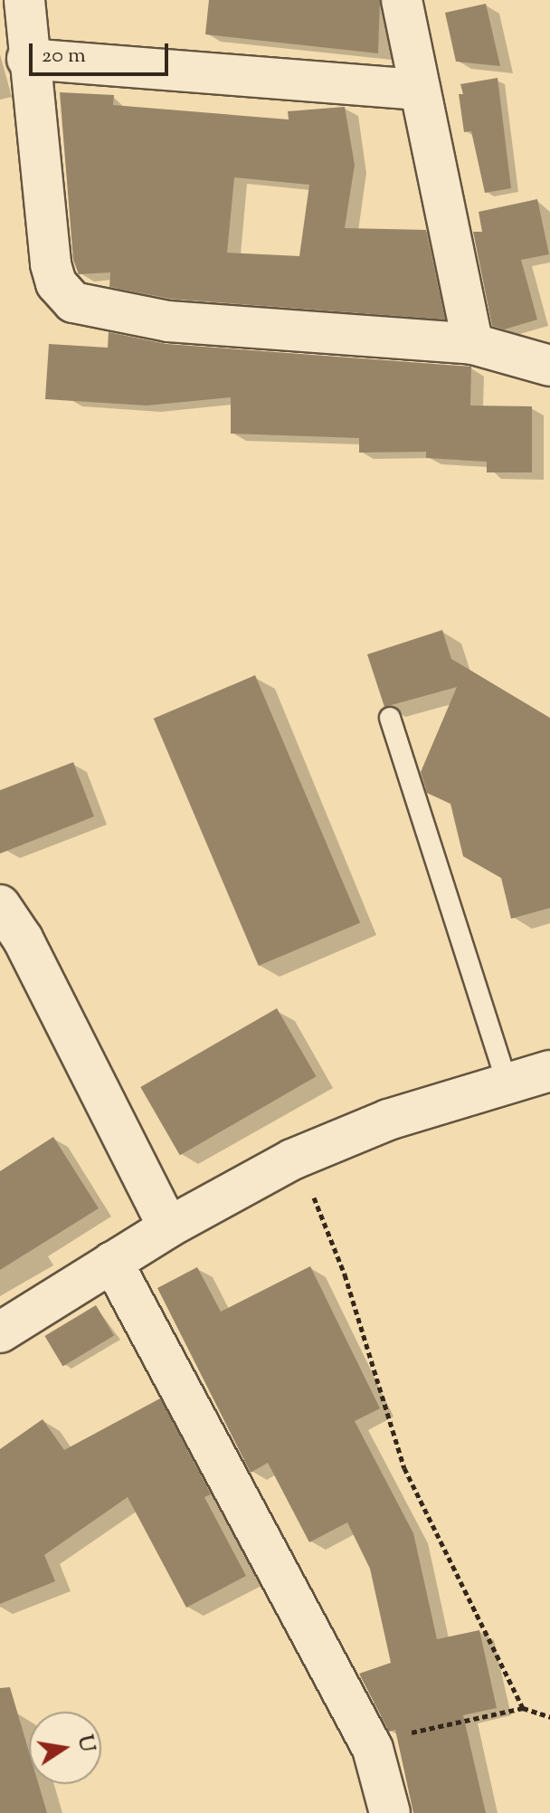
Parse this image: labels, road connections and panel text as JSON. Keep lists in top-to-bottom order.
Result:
{
  "scale_bar": "20 m",
  "north": "right"
}
